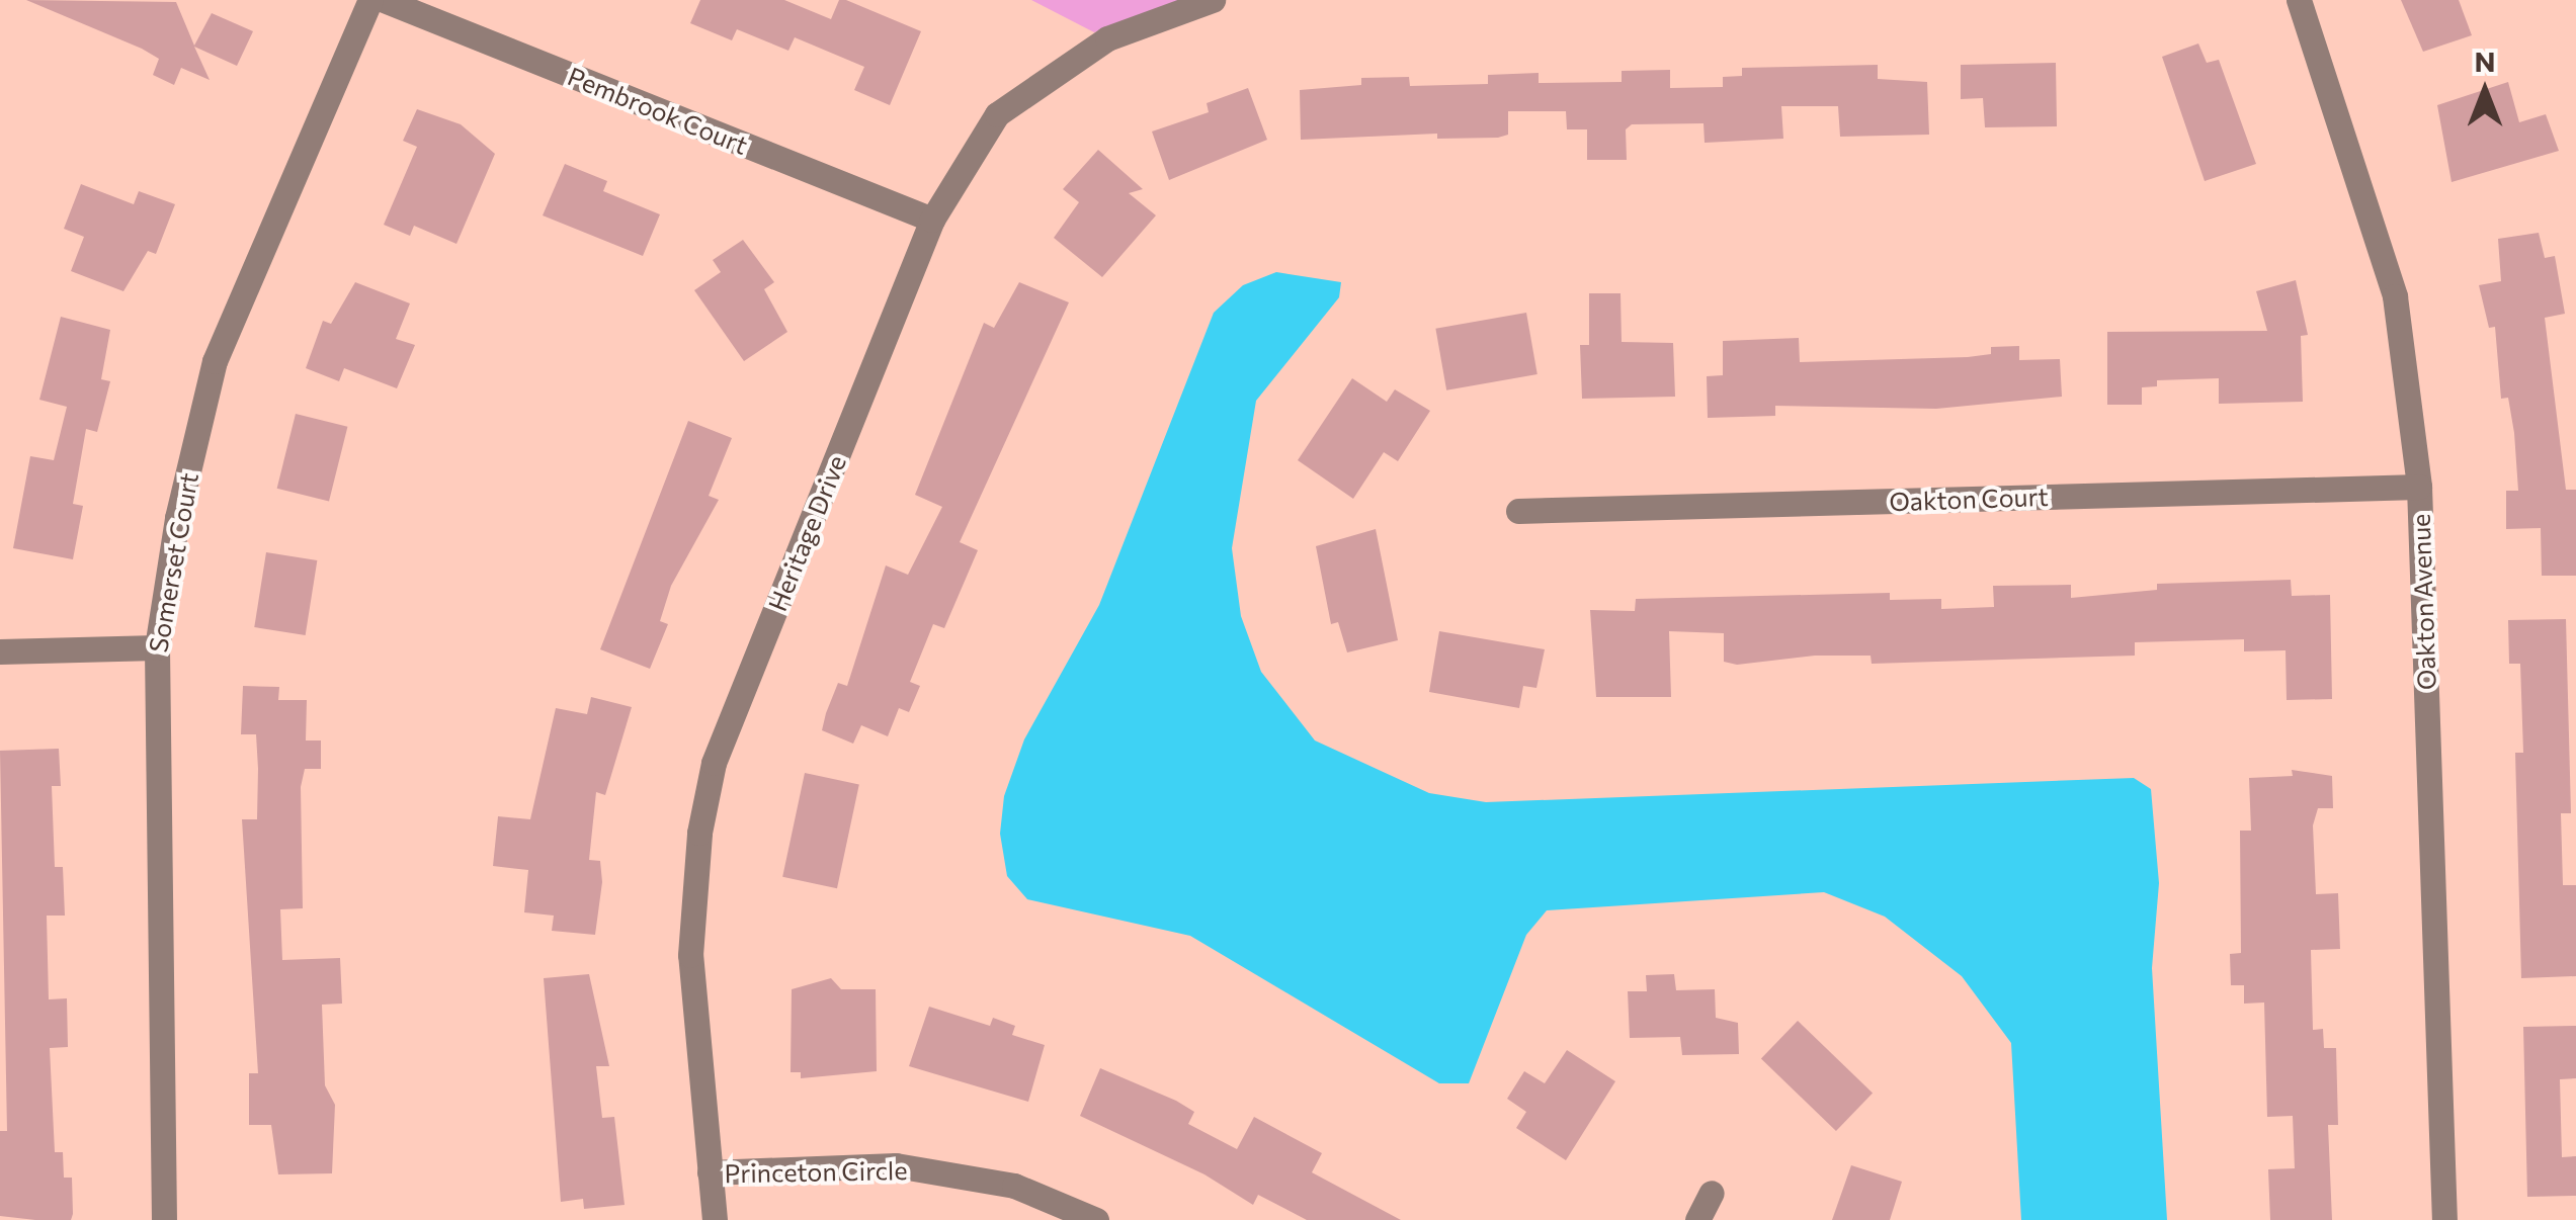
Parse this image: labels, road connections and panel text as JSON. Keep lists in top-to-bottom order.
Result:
{
  "streets": {
    "street": [
      "Pembrook Court",
      "Oakton Court",
      "Heritage Drive",
      "Somerset Court",
      "Oakton Avenue",
      "Princeton Circle"
    ]
  },
  "crossings": [
    ["Pembrook Court", "Heritage Drive"],
    ["Oakton Court", "Oakton Avenue"],
    ["Heritage Drive", "Princeton Circle"]
  ],
  "north": "top"
}
